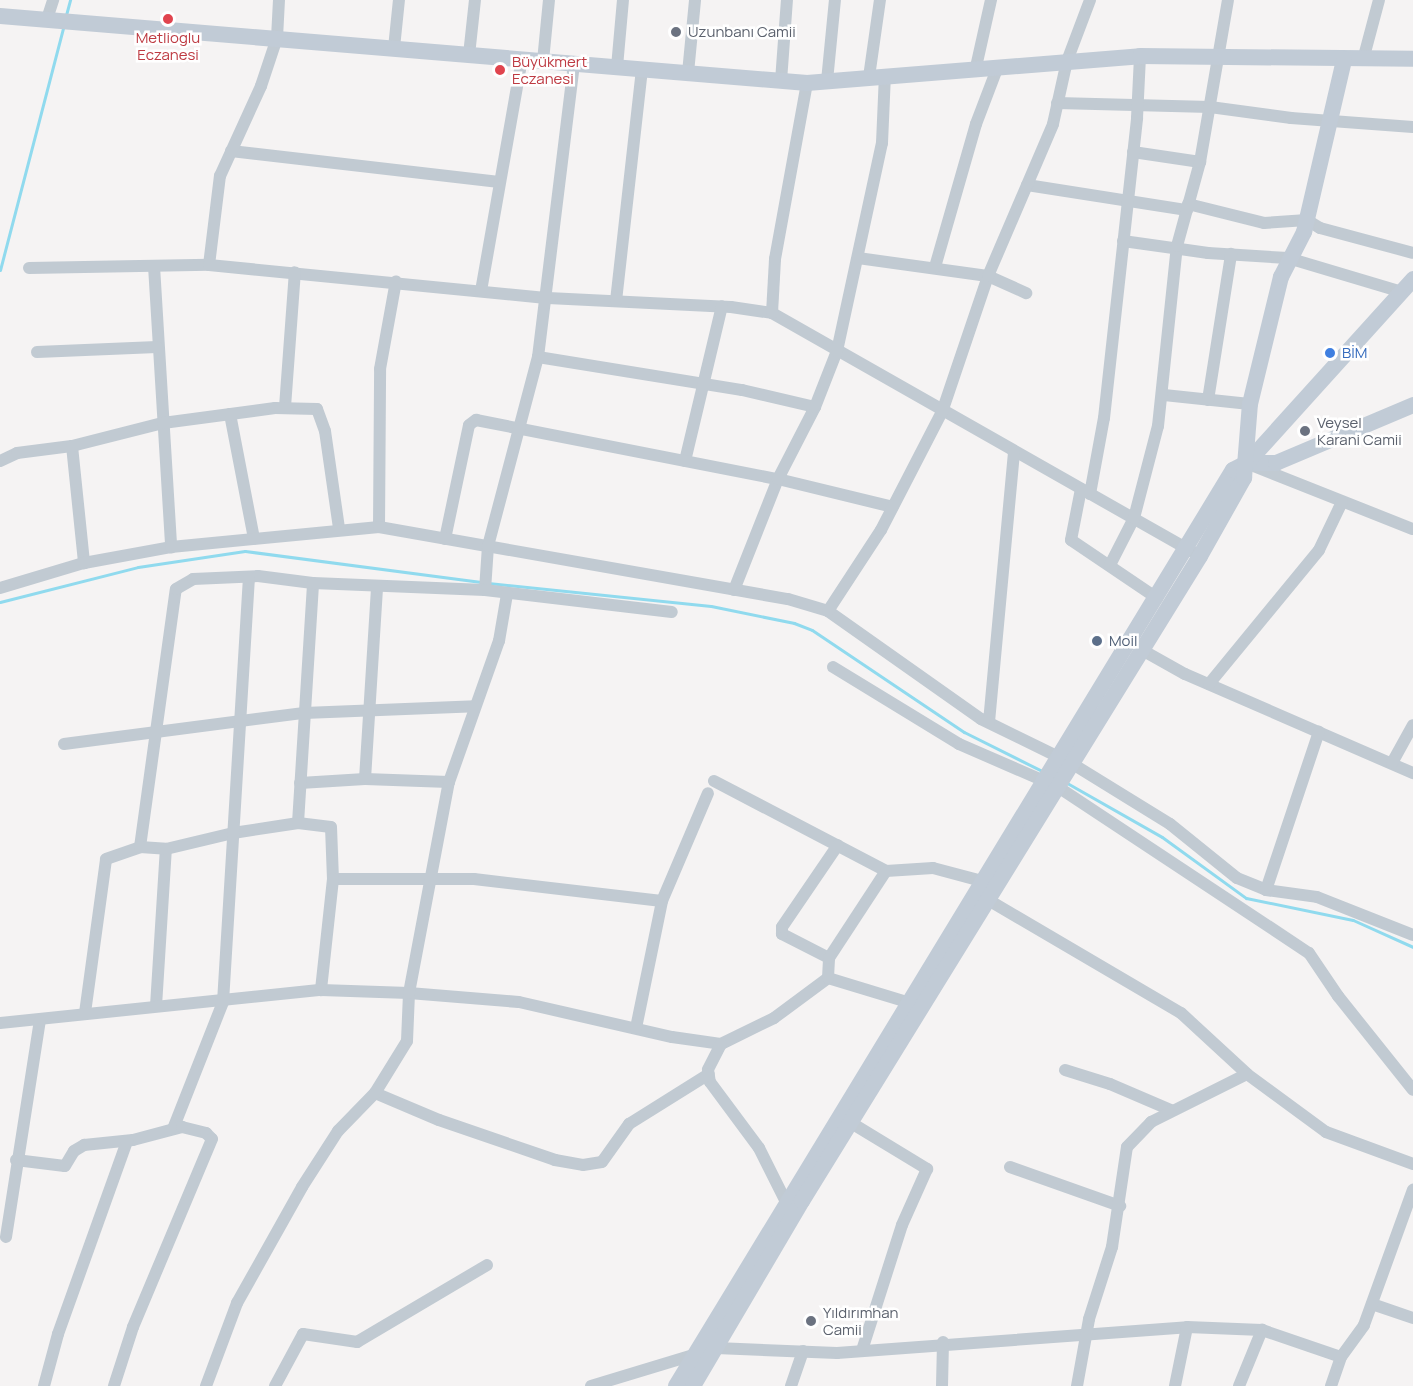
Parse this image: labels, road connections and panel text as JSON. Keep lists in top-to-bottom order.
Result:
{
  "places": [
    "Metlioglu Eczanesi",
    "Uzunbanı Camii",
    "Büyükmert Eczanesi",
    "BİM",
    "Veysel Karani Camii",
    "Moil",
    "Yıldırımhan Camii"
  ]
}
